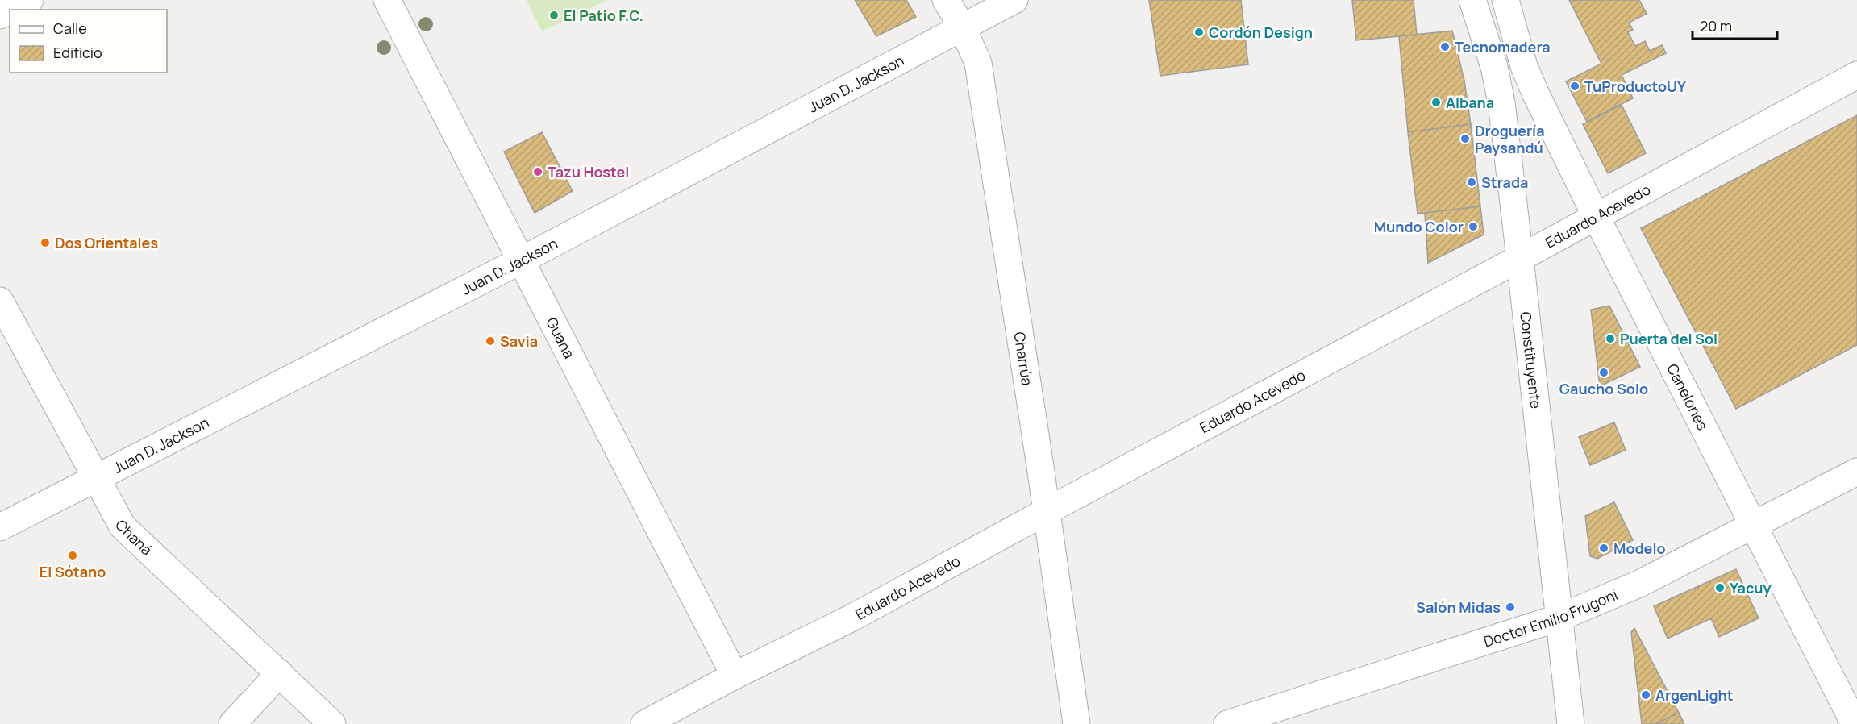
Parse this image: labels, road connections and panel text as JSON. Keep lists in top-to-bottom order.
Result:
{
  "streets": {
    "street": [
      "Juan D. Jackson",
      "Eduardo Acevedo",
      "Guaná",
      "Charrúa",
      "Constituyente",
      "Canelones",
      "Chaná",
      "Doctor Emilio Frugoni"
    ]
  },
  "crossings": [
    ["Juan D. Jackson", "Guaná"],
    ["Juan D. Jackson", "Charrúa"],
    ["Juan D. Jackson", "Chaná"],
    ["Eduardo Acevedo", "Guaná"],
    ["Eduardo Acevedo", "Charrúa"],
    ["Eduardo Acevedo", "Constituyente"],
    ["Eduardo Acevedo", "Canelones"],
    ["Constituyente", "Doctor Emilio Frugoni"],
    ["Canelones", "Doctor Emilio Frugoni"]
  ],
  "places": [
    "El Patio F.C.",
    "Cordón Design",
    "Tecnomadera",
    "TuProductoUY",
    "Albana",
    "Droguería Paysandú",
    "Tazu Hostel",
    "Strada",
    "Mundo Color",
    "Dos Orientales",
    "Puerta del Sol",
    "Savia",
    "Gaucho Solo",
    "Modelo",
    "El Sótano",
    "Yacuy",
    "Salón Midas",
    "ArgenLight"
  ],
  "legend": ["Calle", "Edificio"],
  "scale_bar": "20 m"
}
